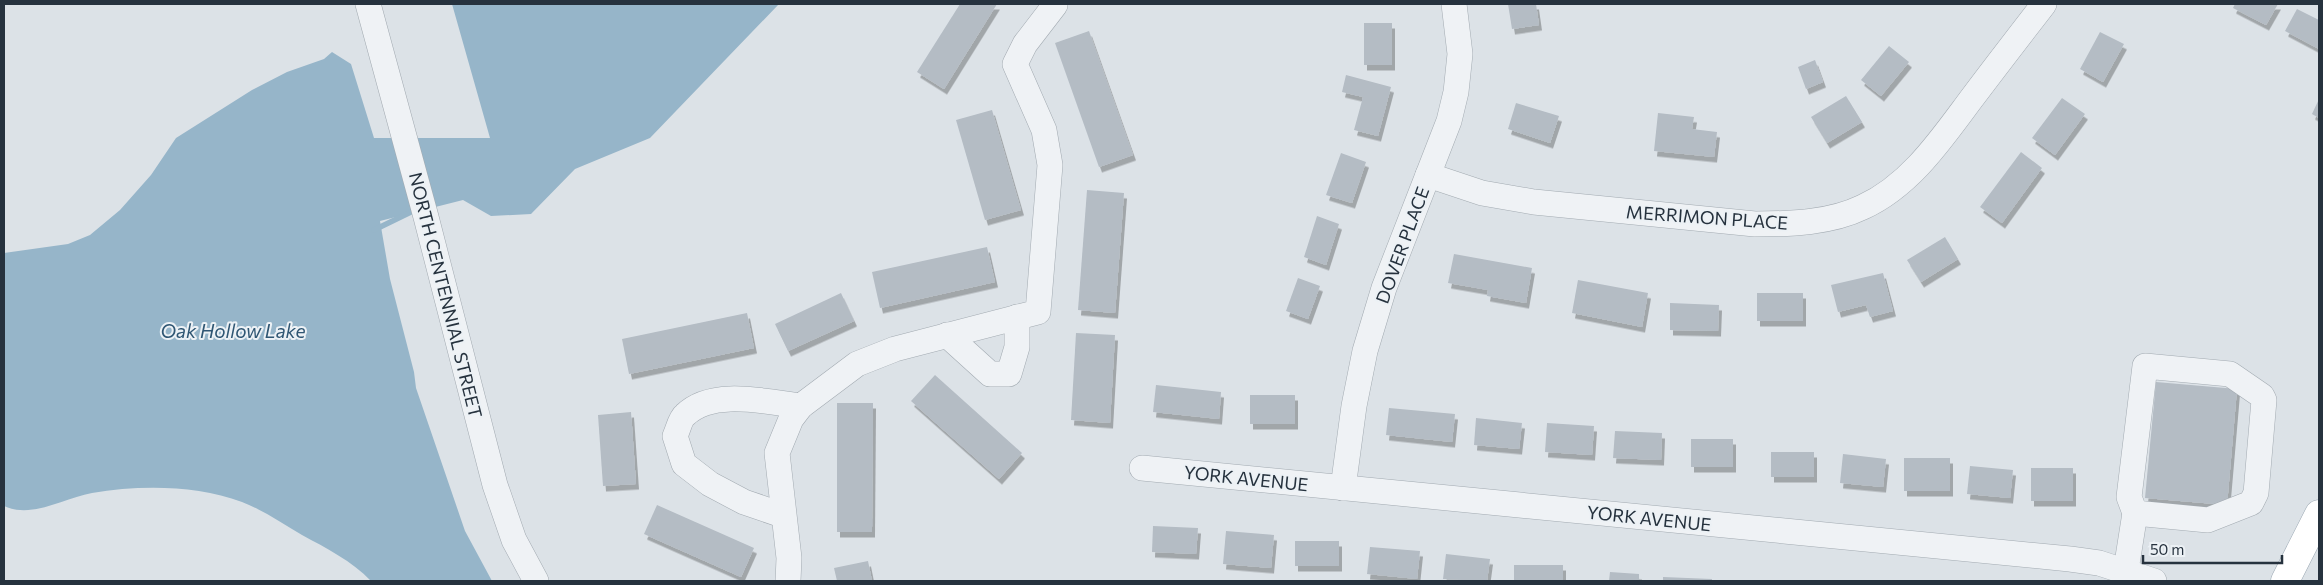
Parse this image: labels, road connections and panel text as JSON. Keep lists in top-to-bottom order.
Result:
{
  "streets": {
    "street": [
      "MERRIMON PLACE",
      "DOVER PLACE",
      "NORTH CENTENNIAL STREET",
      "YORK AVENUE"
    ]
  },
  "crossings": [
    ["MERRIMON PLACE", "DOVER PLACE"],
    ["DOVER PLACE", "YORK AVENUE"]
  ],
  "water": ["Oak Hollow Lake"],
  "scale_bar": "50 m"
}
